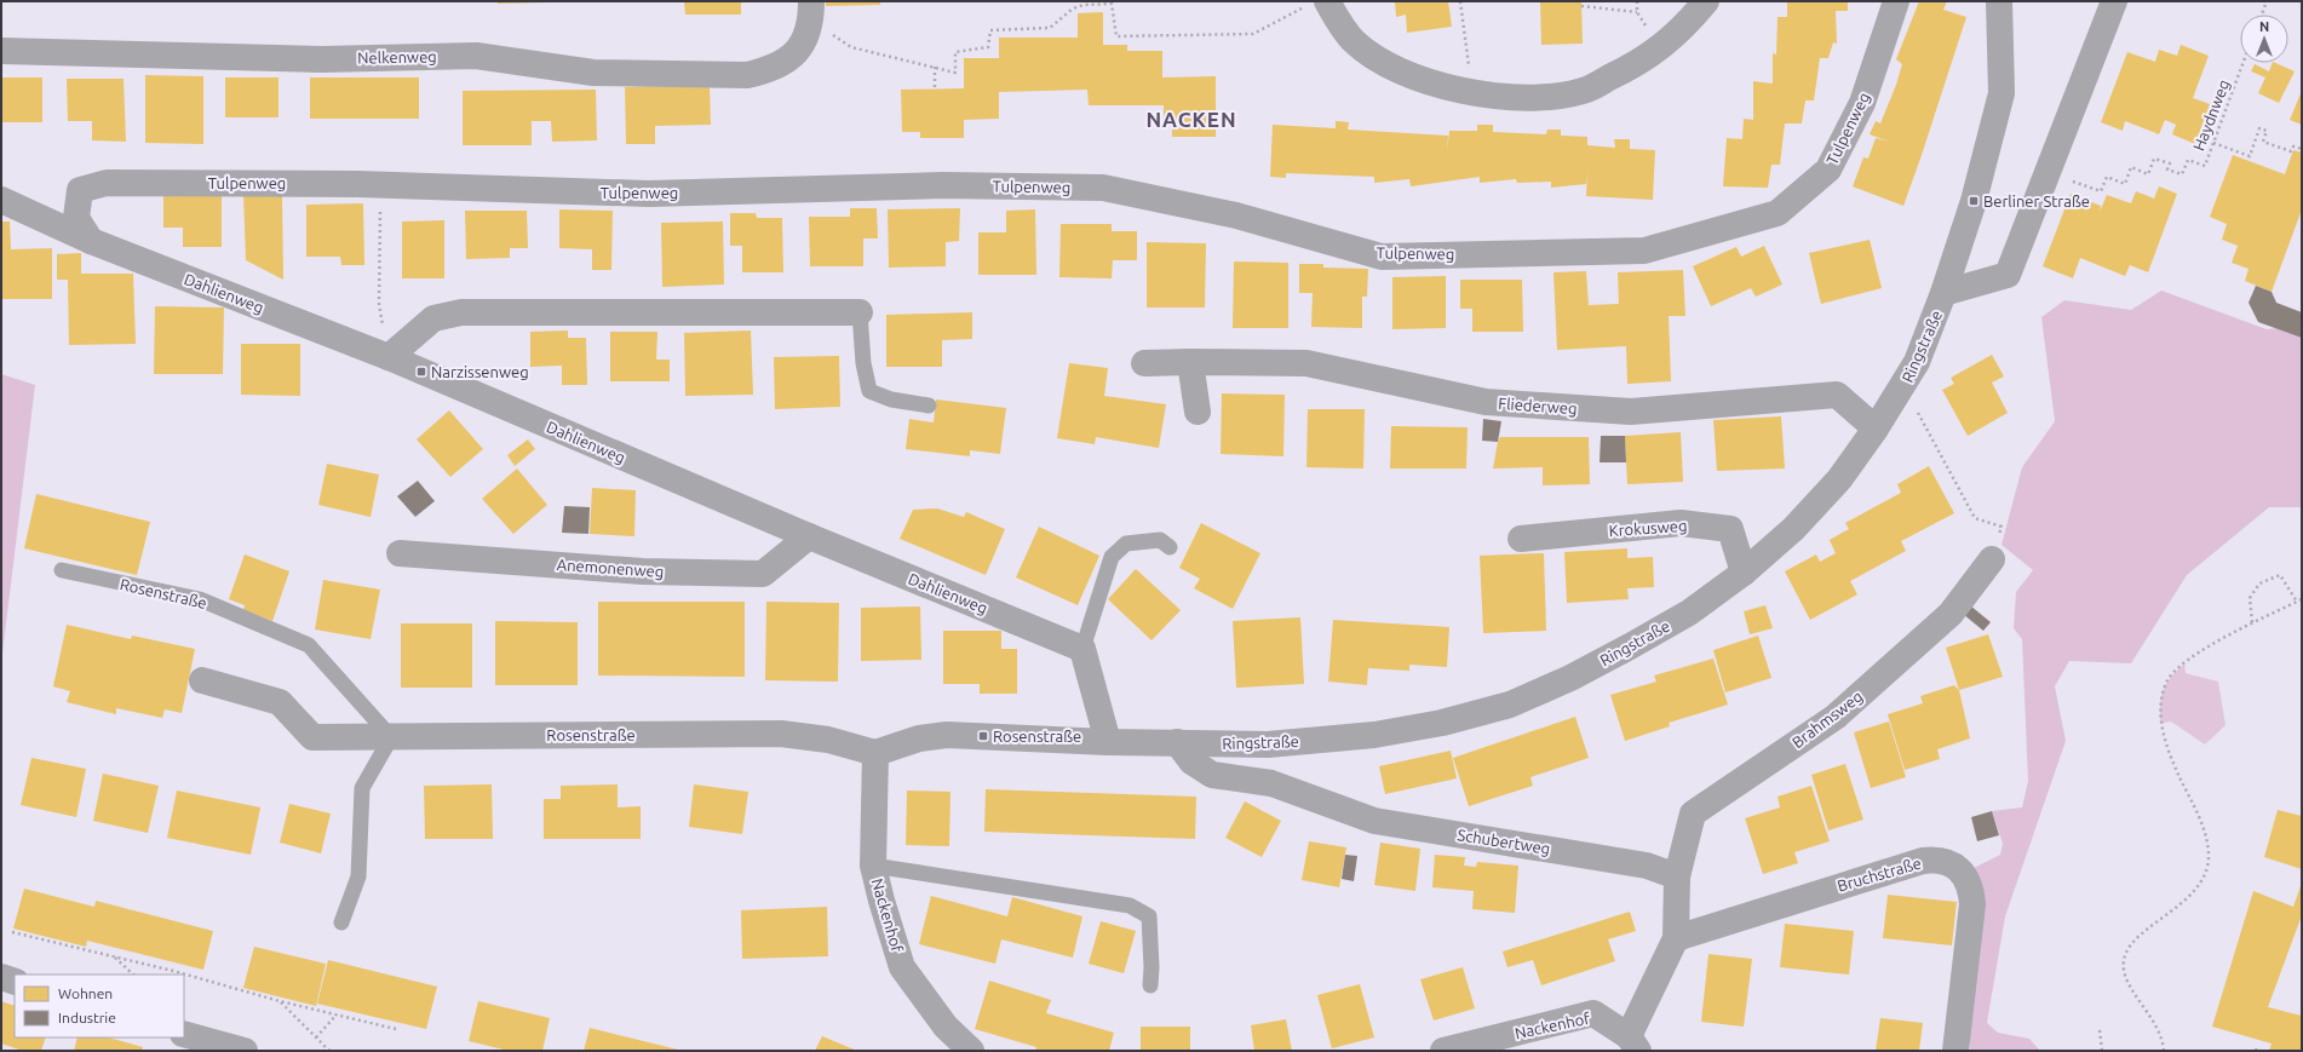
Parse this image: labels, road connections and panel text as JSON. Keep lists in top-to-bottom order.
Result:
{
  "streets": {
    "street": [
      "Nelkenweg",
      "Tulpenweg",
      "Dahlienweg",
      "Ringstraße",
      "Fliederweg",
      "Krokusweg",
      "Anemonenweg",
      "Rosenstraße",
      "Brahmsweg",
      "Schubertweg",
      "Bruchstraße",
      "Nackenhof"
    ],
    "path": ["Haydnweg"]
  },
  "crossings": [
    ["Tulpenweg", "Dahlienweg"],
    ["Dahlienweg", "Anemonenweg"],
    ["Ringstraße", "Fliederweg"],
    ["Ringstraße", "Krokusweg"],
    ["Ringstraße", "Rosenstraße"],
    ["Ringstraße", "Schubertweg"],
    ["Ringstraße", "Nackenhof"],
    ["Rosenstraße", "Nackenhof"],
    ["Brahmsweg", "Schubertweg"]
  ],
  "districts": ["NACKEN"],
  "places": {
    "transit": ["Berliner Straße", "Narzissenweg", "Rosenstraße"]
  },
  "legend": ["Wohnen", "Industrie"],
  "north": "top"
}
